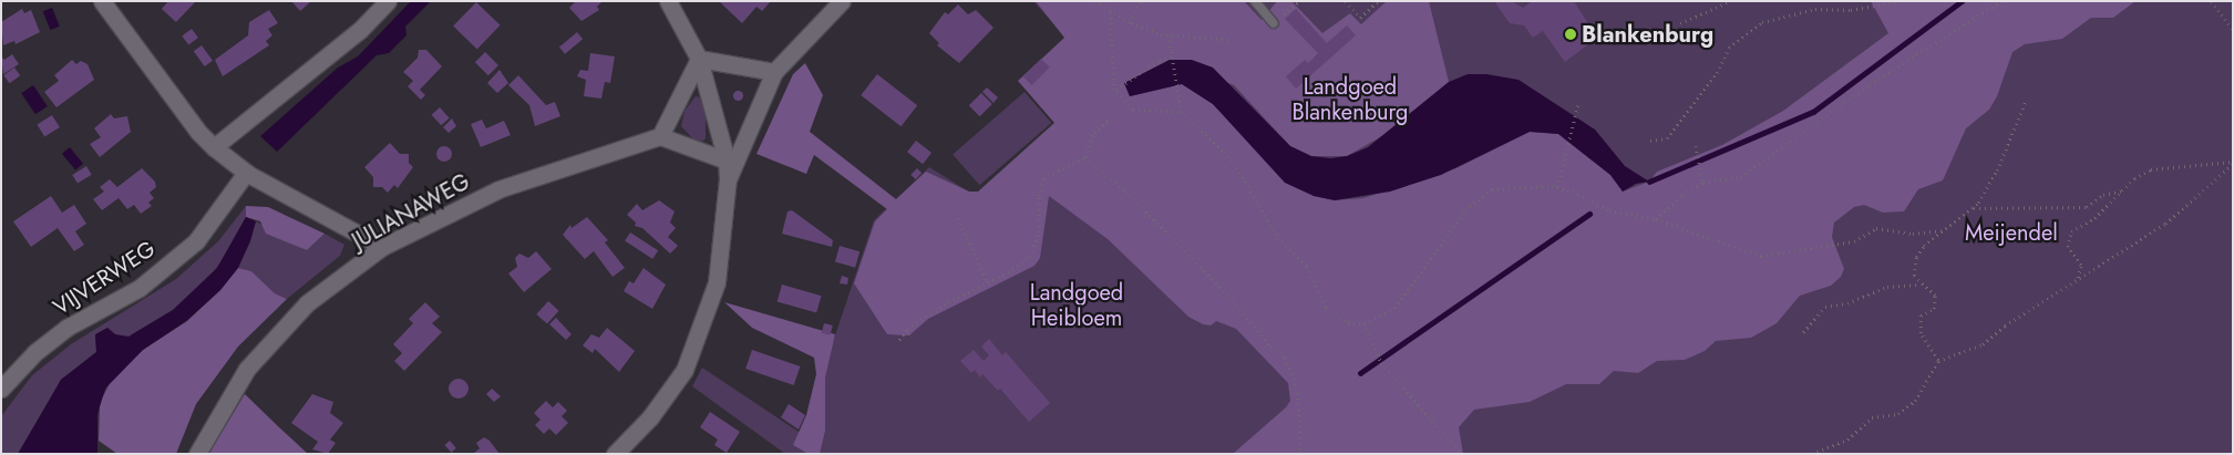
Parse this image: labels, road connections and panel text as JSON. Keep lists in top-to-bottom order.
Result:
{
  "streets": {
    "street": ["JULIANAWEG", "VIJVERWEG"]
  },
  "parks": ["Landgoed Blankenburg", "Meijendel", "Landgoed Heibloem"],
  "places": ["Blankenburg"]
}
